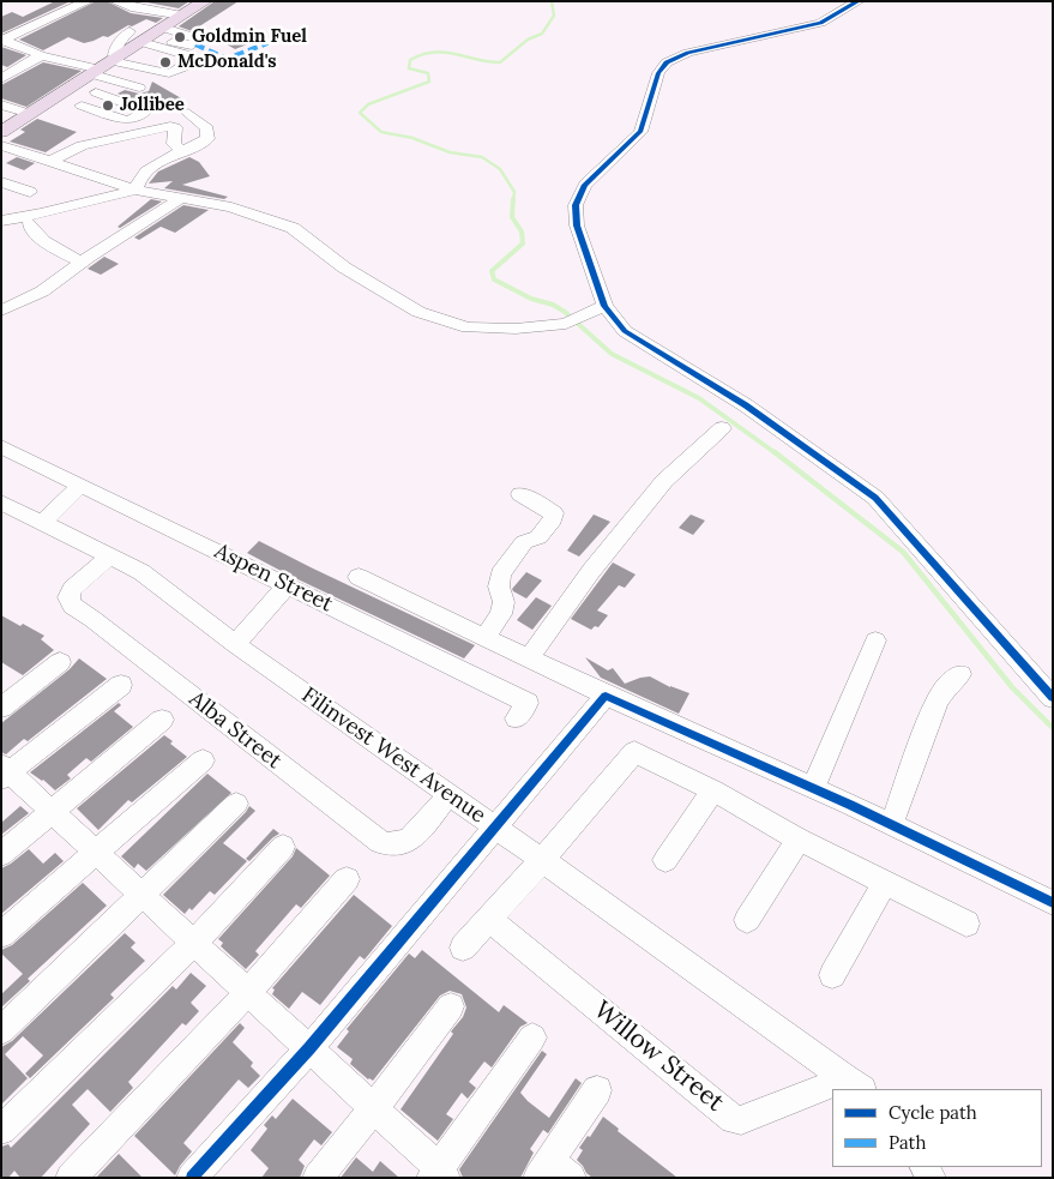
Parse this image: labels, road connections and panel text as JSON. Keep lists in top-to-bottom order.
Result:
{
  "streets": {
    "street": [
      "Aspen Street",
      "Alba Street",
      "Filinvest West Avenue",
      "Willow Street"
    ]
  },
  "crossings": [
    ["Alba Street", "Filinvest West Avenue"],
    ["Filinvest West Avenue", "Willow Street"]
  ],
  "places": ["Goldmin Fuel", "McDonald's", "Jollibee"],
  "legend": ["Cycle path", "Path"]
}
